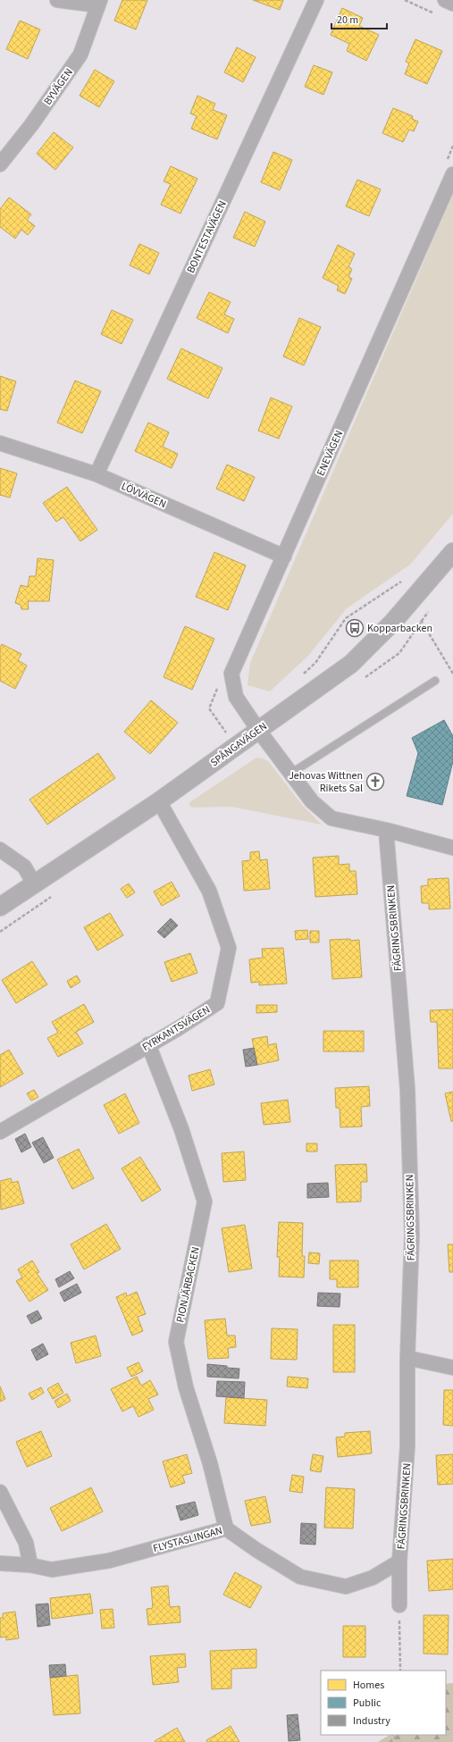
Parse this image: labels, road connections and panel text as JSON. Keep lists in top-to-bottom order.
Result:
{
  "streets": {
    "street": [
      "BYVÄGEN",
      "BONTESTAVÄGEN",
      "ENEVÄGEN",
      "LÖVVÄGEN",
      "SPÅNGAVÄGEN",
      "FÄGRINGSBRINKEN",
      "FYRKANTSVÄGEN",
      "PIONJÄRBACKEN",
      "FLYSTASLINGAN"
    ]
  },
  "crossings": [
    ["BONTESTAVÄGEN", "LÖVVÄGEN"],
    ["ENEVÄGEN", "LÖVVÄGEN"],
    ["ENEVÄGEN", "SPÅNGAVÄGEN"],
    ["SPÅNGAVÄGEN", "FYRKANTSVÄGEN"],
    ["FÄGRINGSBRINKEN", "FLYSTASLINGAN"],
    ["FYRKANTSVÄGEN", "PIONJÄRBACKEN"],
    ["PIONJÄRBACKEN", "FLYSTASLINGAN"]
  ],
  "places": {
    "bus stop": ["Kopparbacken"],
    "church": ["Jehovas Wittnen Rikets Sal"]
  },
  "legend": ["Homes", "Public", "Industry"],
  "scale_bar": "20 m"
}
